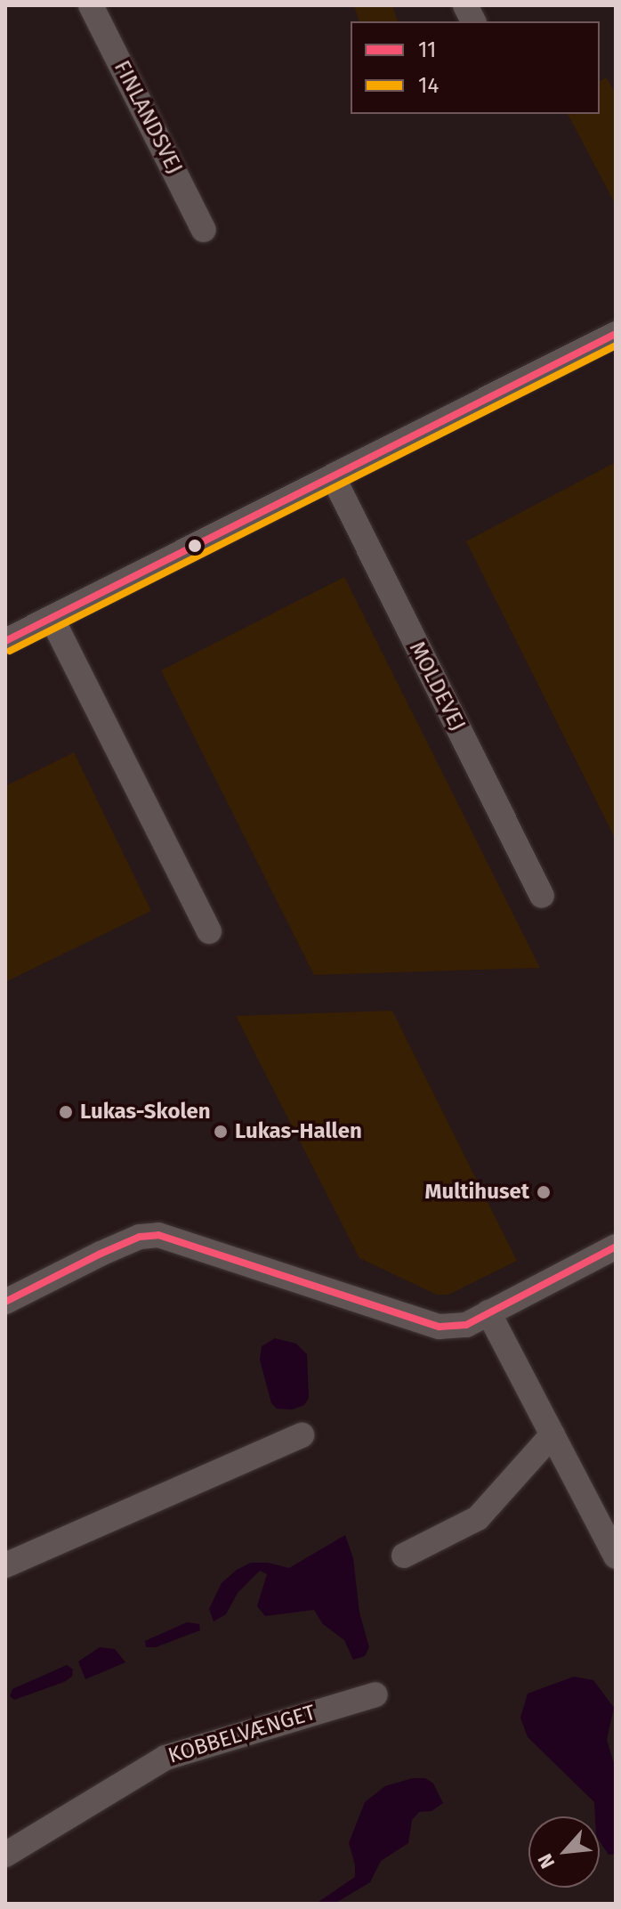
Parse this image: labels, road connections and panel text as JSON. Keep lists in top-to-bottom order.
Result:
{
  "streets": {
    "street": ["FINLANDSVEJ", "MOLDEVEJ", "KOBBELVÆNGET"]
  },
  "places": ["Lukas-Skolen", "Lukas-Hallen", "Multihuset"],
  "lines": ["transit line 11", "transit line 14"],
  "legend": ["11", "14"],
  "north": "bottom left"
}
